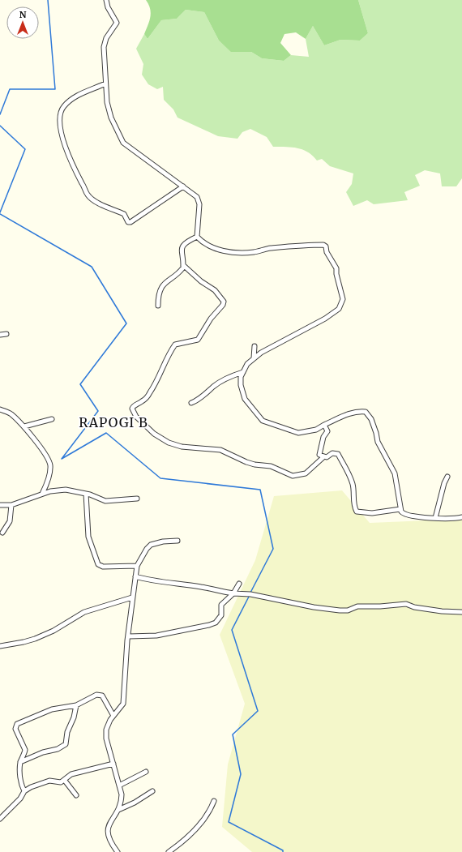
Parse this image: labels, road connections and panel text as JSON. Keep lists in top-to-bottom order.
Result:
{
  "districts": ["RAPOGI B"],
  "north": "top"
}
